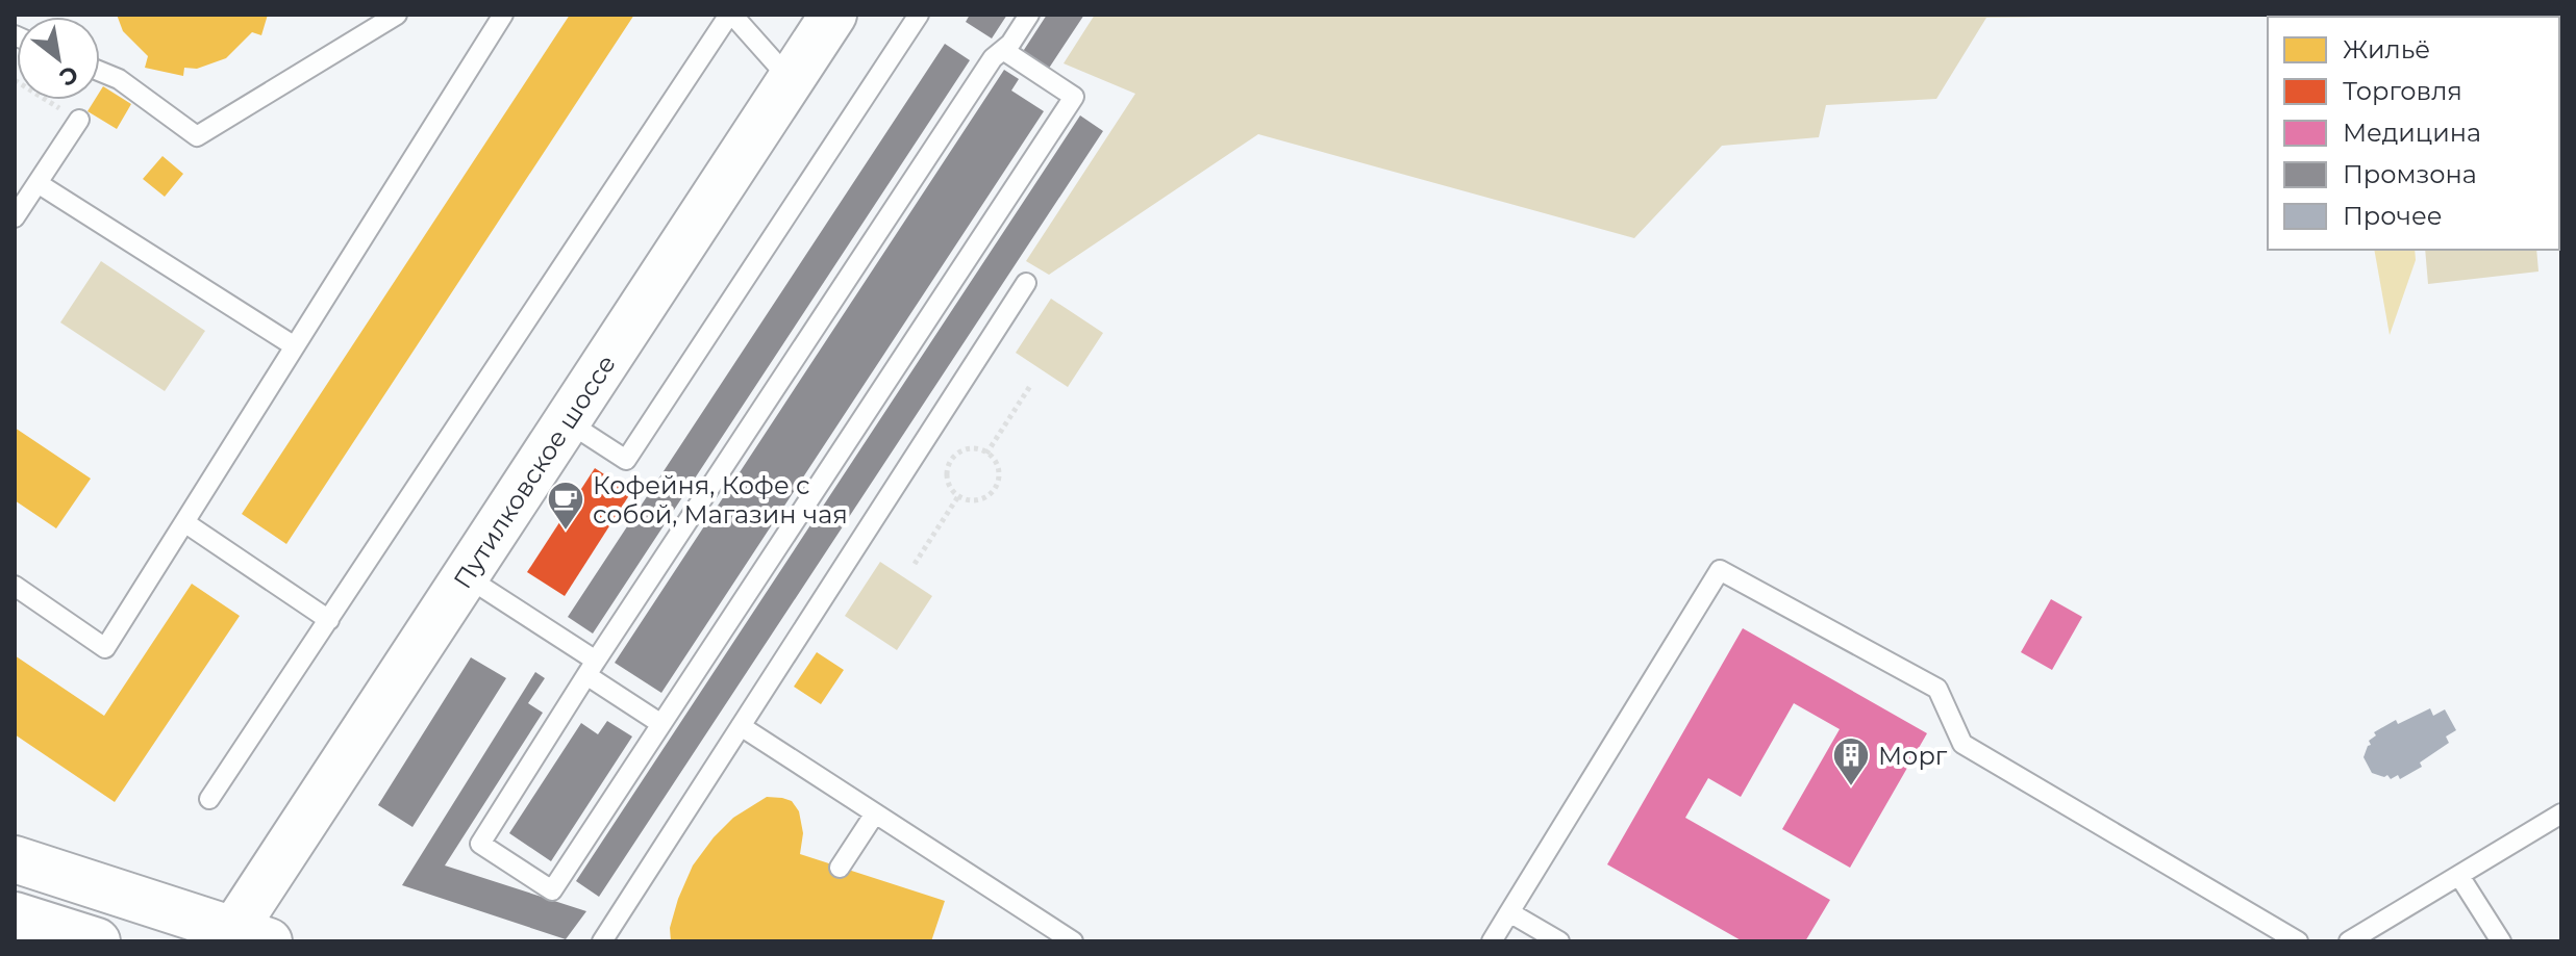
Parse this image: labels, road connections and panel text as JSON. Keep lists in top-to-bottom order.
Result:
{
  "streets": {
    "main road": ["Путилковское шоссе"]
  },
  "places": {
    "cafe": ["Кофейня, Кофе с собой, Магазин чая"],
    "building": ["Морг"]
  },
  "legend": [
    "Жильё",
    "Торговля",
    "Медицина",
    "Промзона",
    "Прочее"
  ],
  "north": "bottom right"
}
